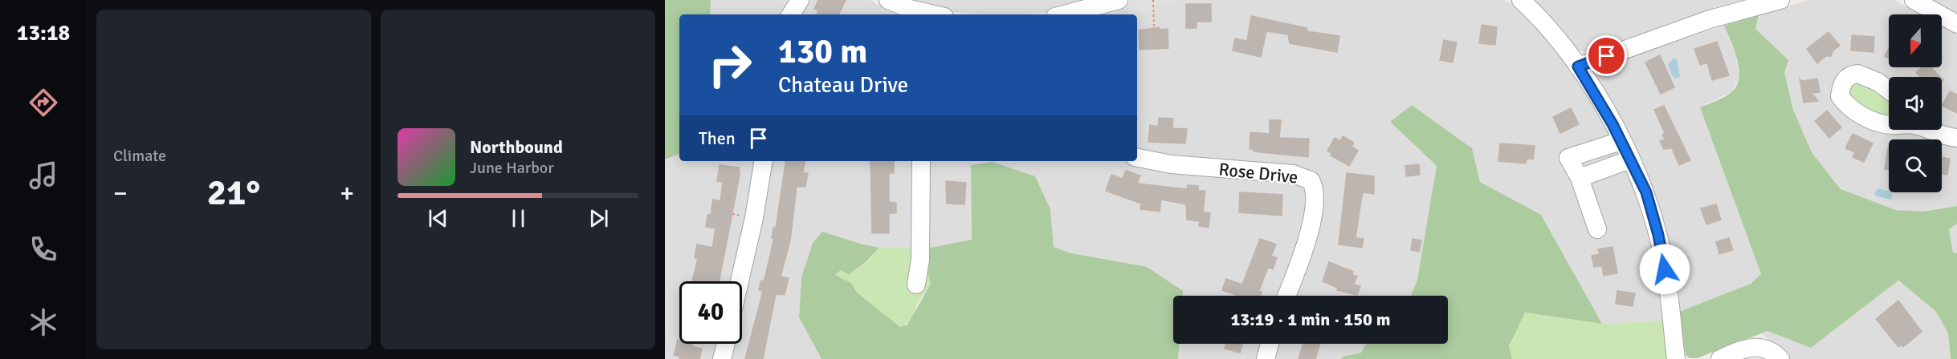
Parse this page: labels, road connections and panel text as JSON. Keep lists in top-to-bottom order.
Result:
{
  "streets": {
    "street": ["Rose Drive"]
  },
  "north": "bottom",
  "page": {
    "tabs": "13:18",
    "tile": "Climate",
    "turn": ["130 m", "Chateau Drive"],
    "then": "Then",
    "song": ["Northbound", "June Harbor"],
    "heat": ["−", "21°", "+"],
    "limit": "40",
    "trip": "13:19 · 1 min · 150 m"
  }
}
